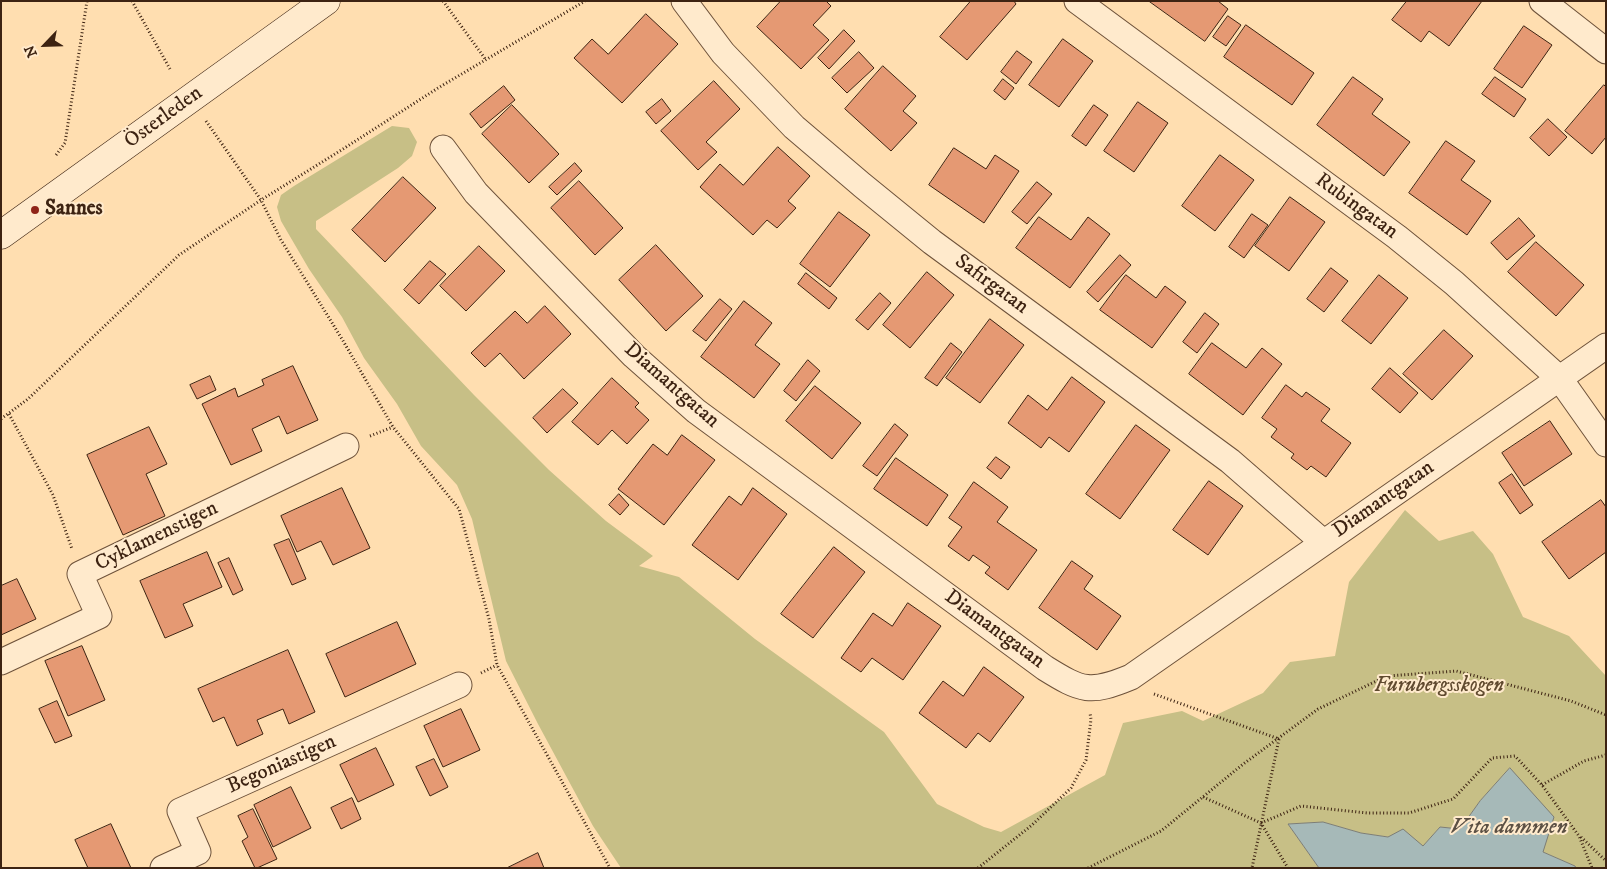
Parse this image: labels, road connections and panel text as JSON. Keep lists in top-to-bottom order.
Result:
{
  "streets": {
    "main road": ["Österleden"],
    "street": [
      "Rubingatan",
      "Safirgatan",
      "Diamantgatan",
      "Cyklamenstigen",
      "Begoniastigen"
    ]
  },
  "crossings": [
    ["Rubingatan", "Diamantgatan"],
    ["Safirgatan", "Diamantgatan"]
  ],
  "water": ["Vita dammen"],
  "parks": ["Furubergsskogen"],
  "places": ["Sannes"],
  "north": "bottom left"
}
